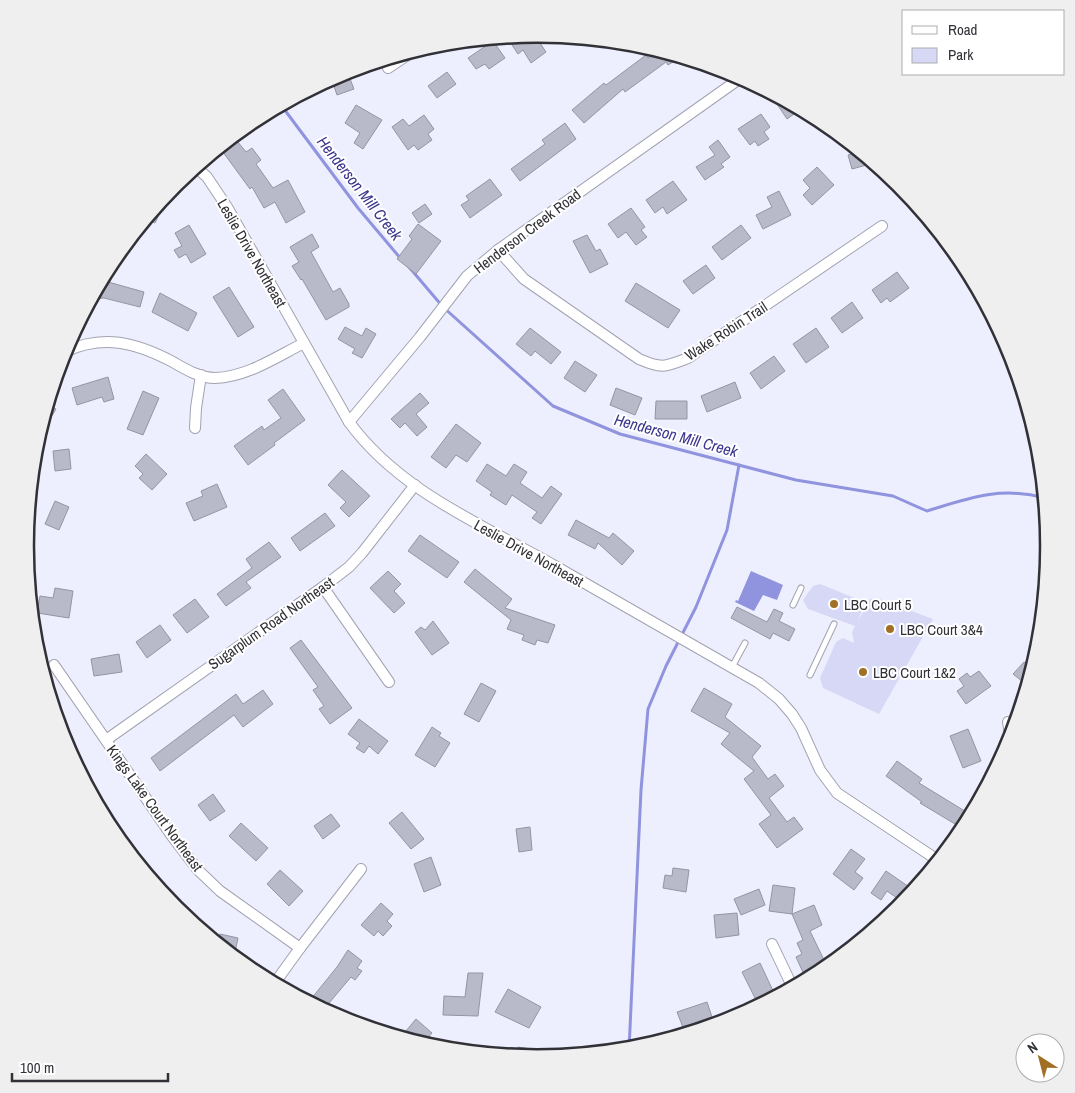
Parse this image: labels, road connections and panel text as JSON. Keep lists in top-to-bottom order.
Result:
{
  "streets": {
    "street": [
      "Henderson Creek Road",
      "Leslie Drive Northeast",
      "Wake Robin Trail",
      "Sugarplum Road Northeast",
      "Kings Lake Court Northeast"
    ]
  },
  "crossings": [
    ["Henderson Creek Road", "Leslie Drive Northeast"],
    ["Henderson Creek Road", "Wake Robin Trail"],
    ["Leslie Drive Northeast", "Sugarplum Road Northeast"],
    ["Sugarplum Road Northeast", "Kings Lake Court Northeast"]
  ],
  "water": ["Henderson Mill Creek"],
  "places": ["LBC Court 5", "LBC Court 3&4", "LBC Court 1&2"],
  "legend": ["Road", "Park"],
  "scale_bar": "100 m",
  "north": "top left"
}
